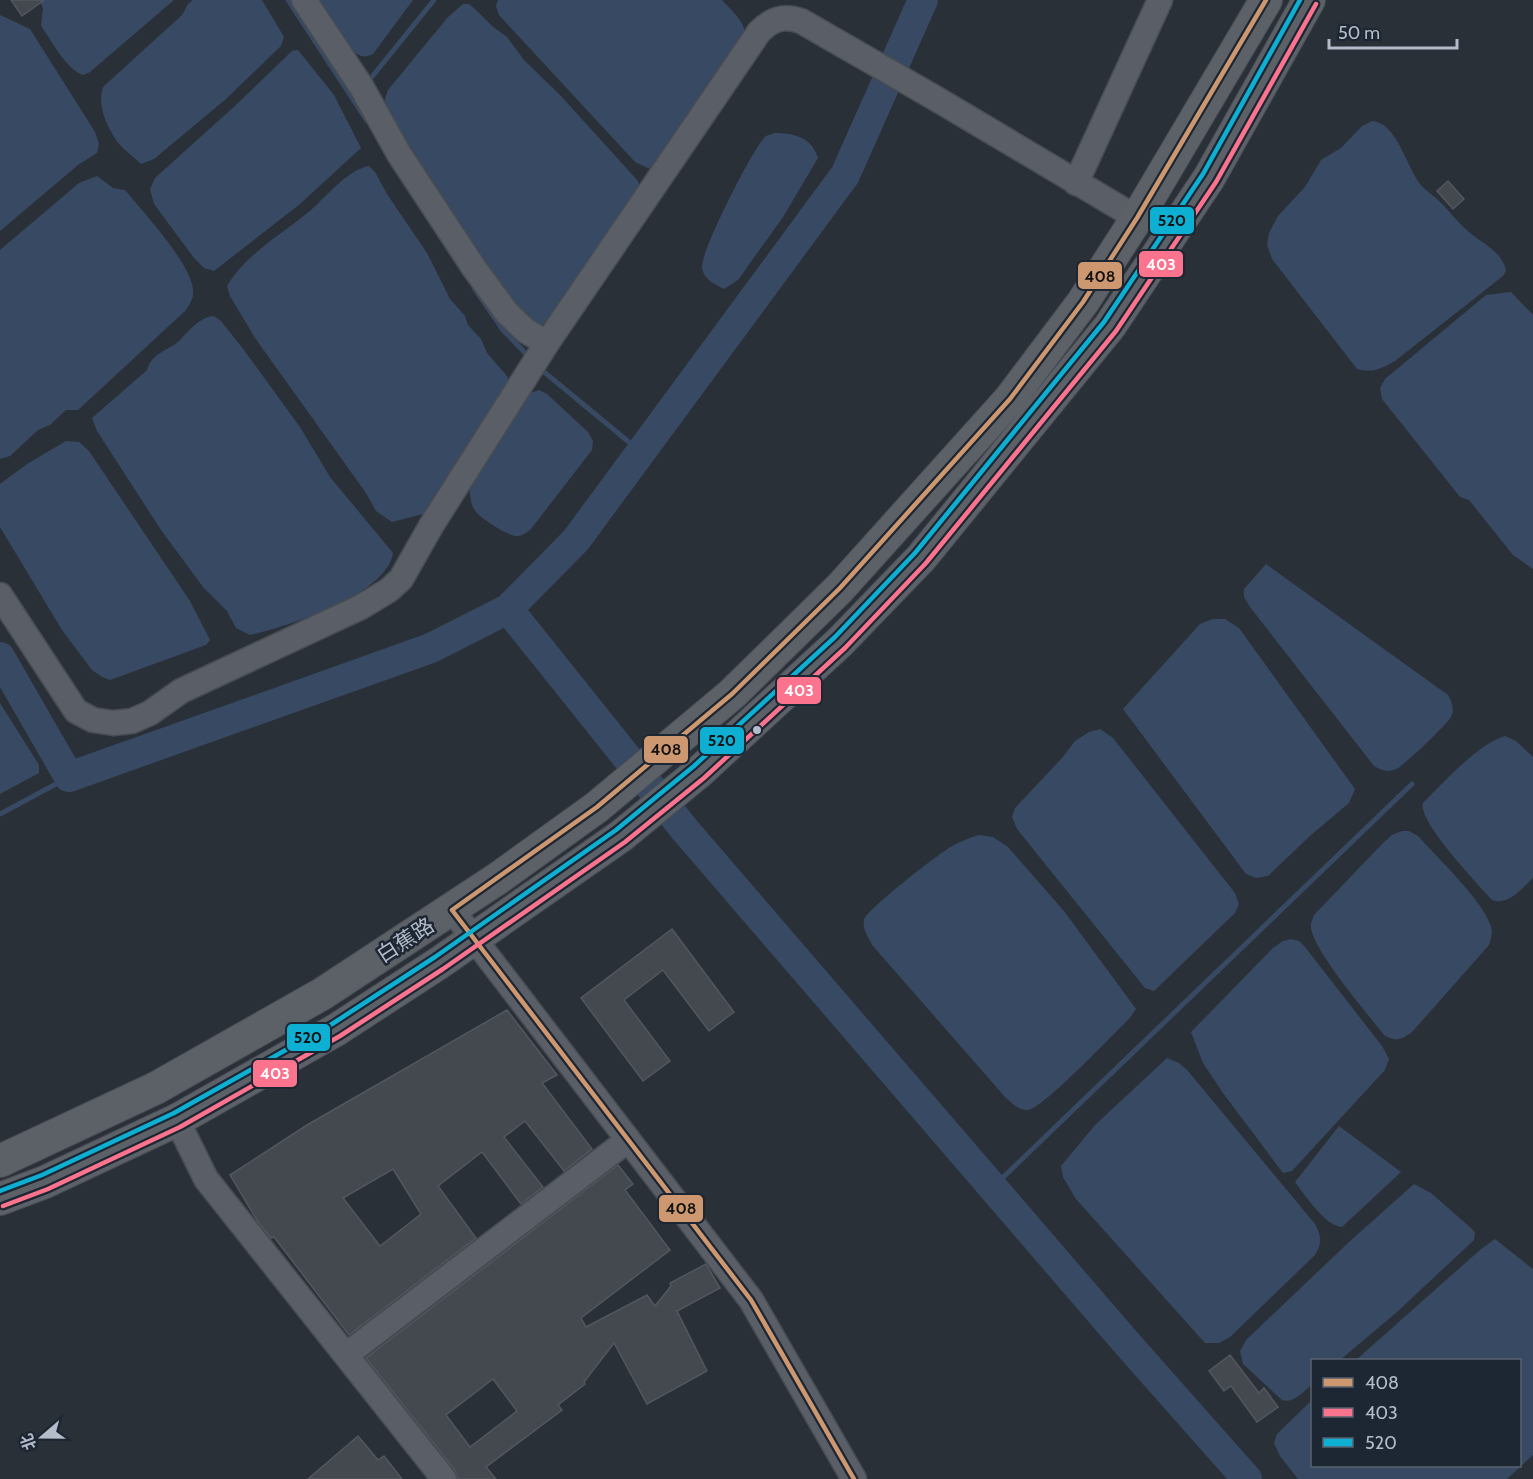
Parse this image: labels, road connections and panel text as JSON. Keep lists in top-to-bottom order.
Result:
{
  "streets": {
    "main road": ["白蕉路"]
  },
  "lines": ["transit line 408", "transit line 520", "transit line 403"],
  "legend": ["408", "403", "520"],
  "scale_bar": "50 m",
  "north": "left"
}
